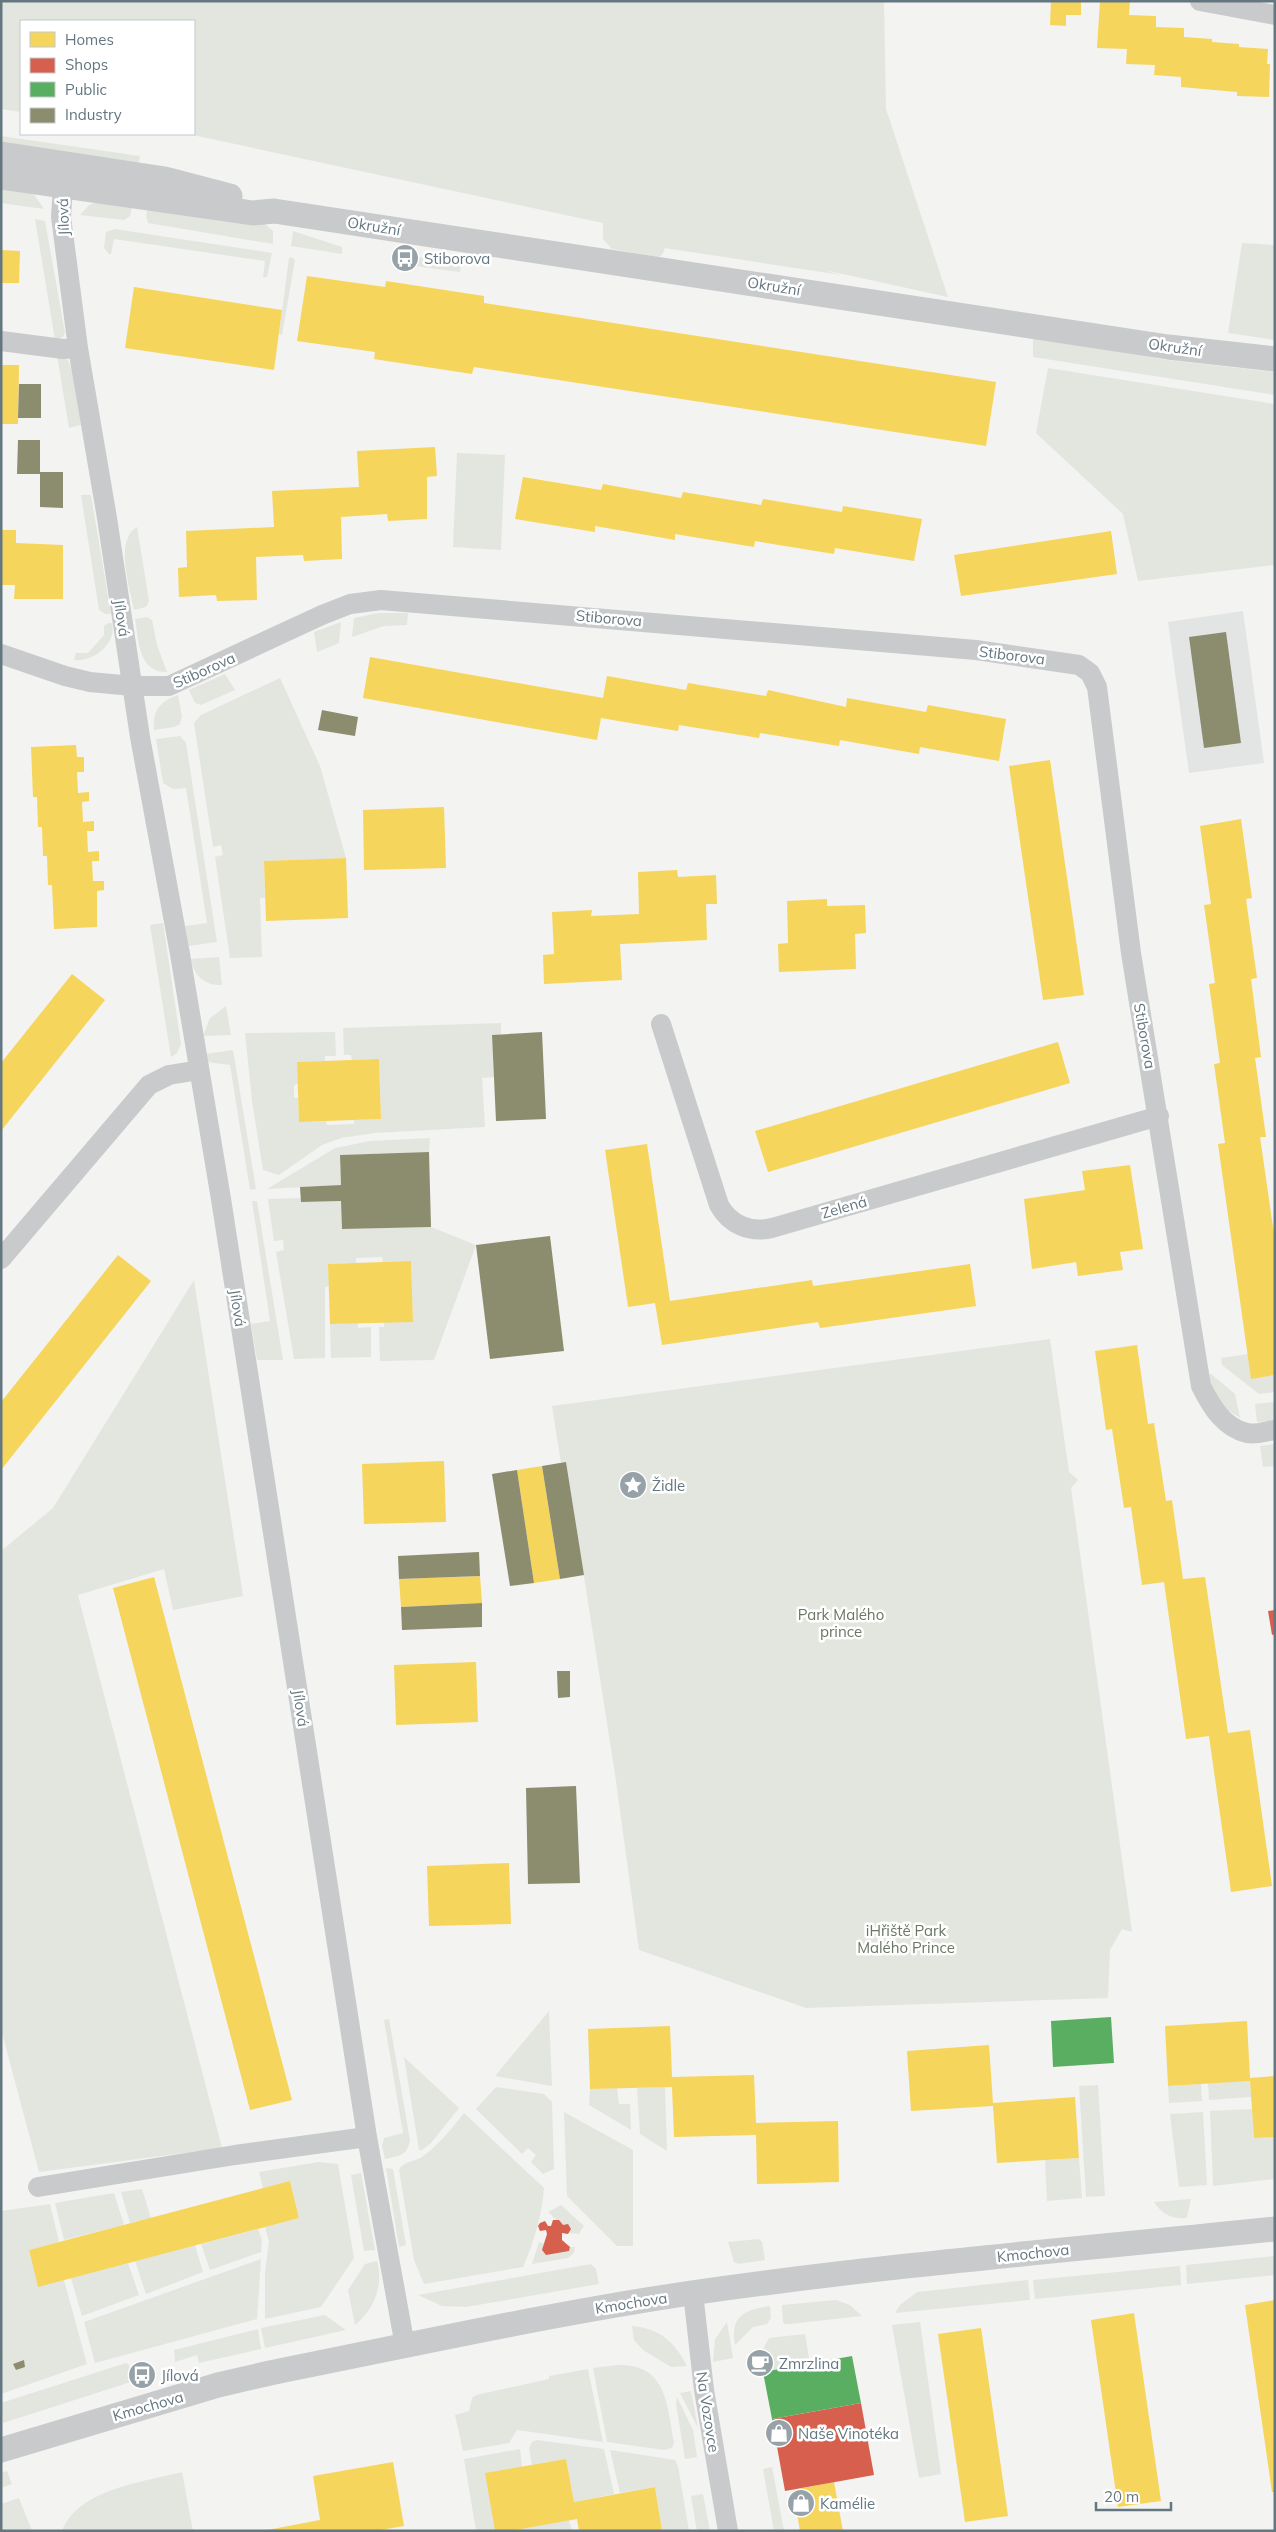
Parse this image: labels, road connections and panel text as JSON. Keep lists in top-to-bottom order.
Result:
{
  "streets": {
    "street": [
      "Jílová",
      "Okružní",
      "Stiborova",
      "Zelená",
      "Kmochova",
      "Na Vozovce"
    ]
  },
  "crossings": [
    ["Jílová", "Okružní"],
    ["Jílová", "Stiborova"],
    ["Jílová", "Kmochova"],
    ["Stiborova", "Zelená"],
    ["Kmochova", "Na Vozovce"]
  ],
  "parks": ["Park Malého prince", "iHřiště Park Malého Prince"],
  "places": {
    "bus stop": ["Stiborova", "Jílová"],
    "place": ["Židle"],
    "cafe": ["Zmrzlina"],
    "shop": ["Naše Vinotéka", "Kamélie"]
  },
  "legend": [
    "Homes",
    "Shops",
    "Public",
    "Industry"
  ],
  "scale_bar": "20 m"
}
